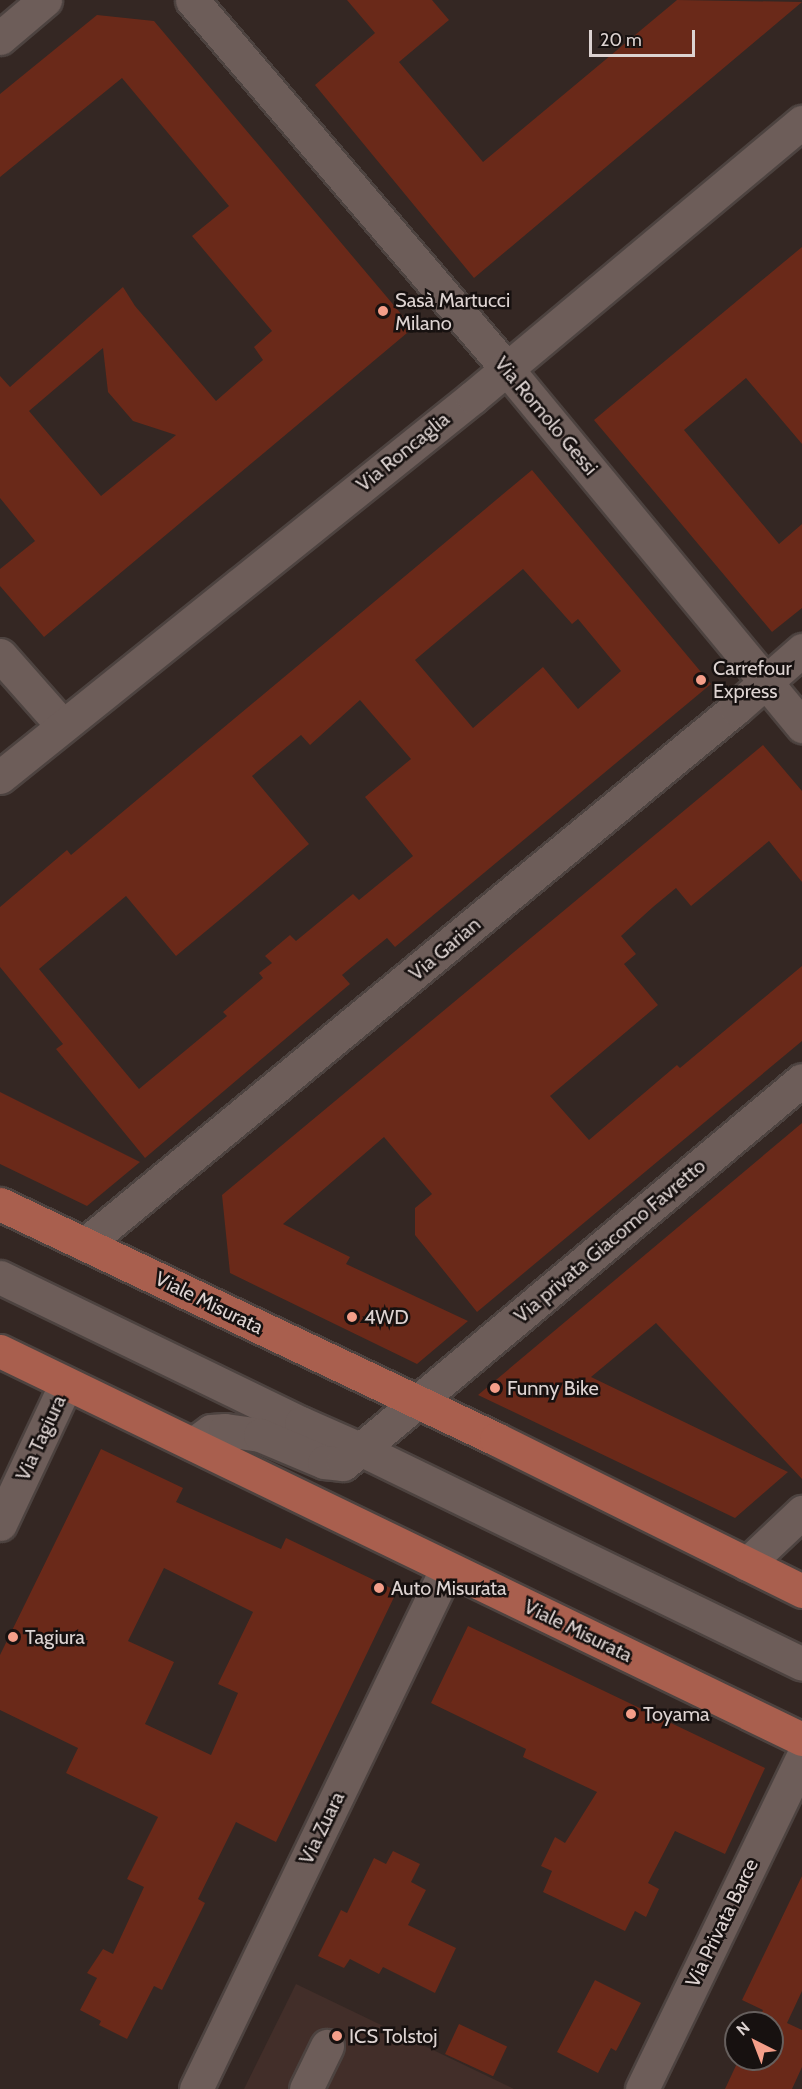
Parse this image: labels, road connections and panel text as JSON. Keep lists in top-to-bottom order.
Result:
{
  "streets": {
    "main road": ["Viale Misurata"],
    "street": [
      "Via Romolo Gessi",
      "Via Roncaglia",
      "Via Garian",
      "Via privata Giacomo Favretto",
      "Via Tagiura",
      "Via Zuara",
      "Via Privata Barce"
    ]
  },
  "crossings": [
    ["Via Romolo Gessi", "Via Roncaglia"],
    ["Via Romolo Gessi", "Via Garian"],
    ["Via Garian", "Viale Misurata"],
    ["Via privata Giacomo Favretto", "Viale Misurata"],
    ["Viale Misurata", "Via Tagiura"],
    ["Viale Misurata", "Via Zuara"]
  ],
  "places": [
    "Sasà Martucci Milano",
    "Carrefour Express",
    "4WD",
    "Funny Bike",
    "Auto Misurata",
    "Tagiura",
    "Toyama",
    "ICS Tolstoj"
  ],
  "scale_bar": "20 m",
  "north": "top left"
}
